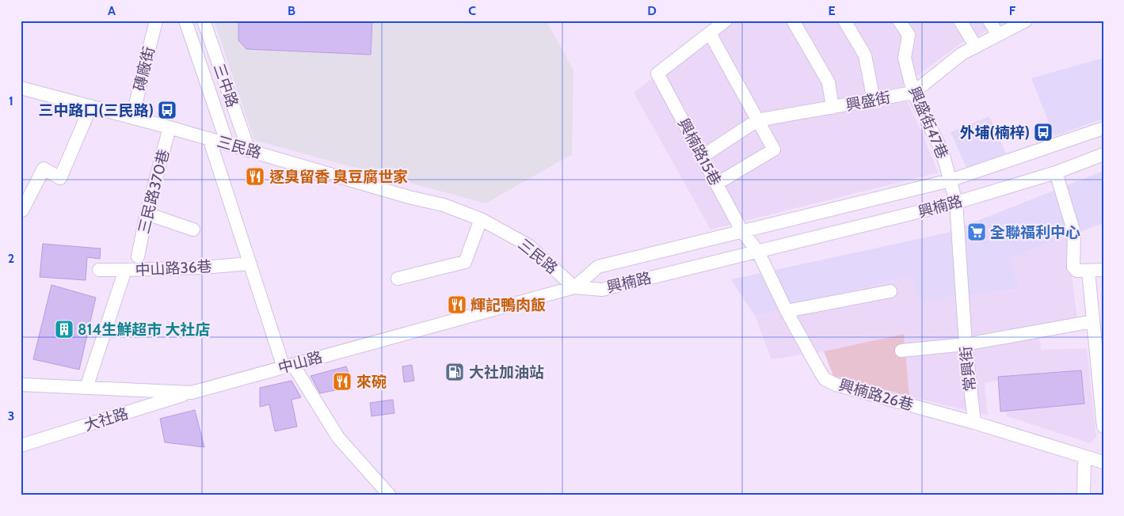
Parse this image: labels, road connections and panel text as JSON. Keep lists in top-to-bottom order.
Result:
{
  "streets": {
    "street": [
      "磚廠街",
      "三中路",
      "興盛街",
      "興盛街47巷",
      "三民路",
      "興楠路15巷",
      "三民路370巷",
      "興楠路",
      "中山路36巷",
      "中山路",
      "常興街",
      "興楠路26巷",
      "大社路"
    ]
  },
  "crossings": [
    ["磚廠街", "三民路"],
    ["三中路", "三民路"],
    ["興盛街", "興盛街47巷"],
    ["興盛街", "興楠路15巷"],
    ["興盛街47巷", "興楠路"],
    ["興盛街47巷", "常興街"],
    ["三民路", "三民路370巷"],
    ["三民路", "興楠路"],
    ["三民路", "中山路"],
    ["興楠路15巷", "興楠路"],
    ["興楠路15巷", "興楠路26巷"],
    ["興楠路", "中山路"],
    ["興楠路", "常興街"],
    ["興楠路", "興楠路26巷"],
    ["中山路36巷", "中山路"],
    ["中山路", "大社路"],
    ["常興街", "興楠路26巷"]
  ],
  "places": {
    "bus stop": ["三中路口(三民路)", "外埔(楠梓)"],
    "restaurant": ["逐臭留香 臭豆腐世家", "輝記鴨肉飯", "來碗"],
    "supermarket": ["全聯福利中心"],
    "building": ["814生鮮超市 大社店"],
    "fuel station": ["大社加油站"]
  },
  "grid": {
    "columns": [
      "A",
      "B",
      "C",
      "D",
      "E",
      "F"
    ],
    "rows": ["1", "2", "3"]
  }
}
